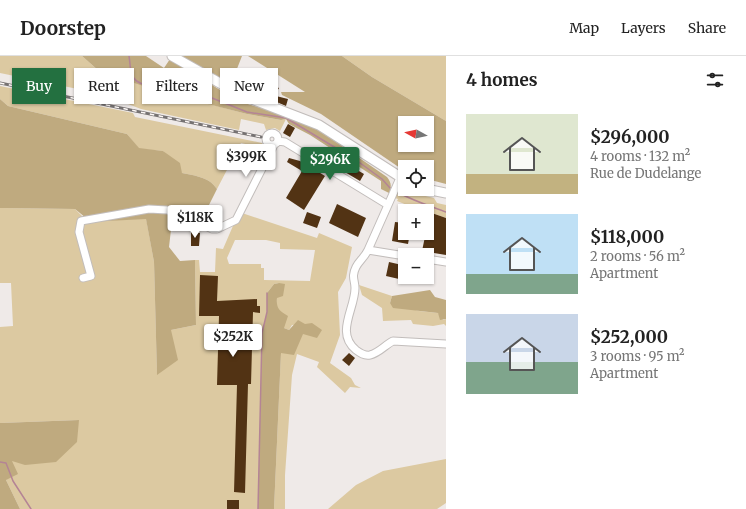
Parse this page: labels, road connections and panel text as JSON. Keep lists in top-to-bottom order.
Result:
{
  "north": "left",
  "page": {
    "header": "Doorstep",
    "nav": ["Map", "Layers", "Share"],
    "heading": "4 homes",
    "chip": [
      "Buy",
      "Rent",
      "Filters",
      "New"
    ],
    "list": [
      {
        "name": "$296,000",
        "note": "4 rooms · 132 m² · Rue de Dudelange"
      },
      {
        "name": "$118,000",
        "note": "2 rooms · 56 m² · Apartment"
      },
      {
        "name": "$252,000",
        "note": "3 rooms · 95 m² · Apartment"
      }
    ],
    "map_buttons": ["+", "−"],
    "price": [
      "$399K",
      "$296K",
      "$118K",
      "$252K"
    ]
  }
}
